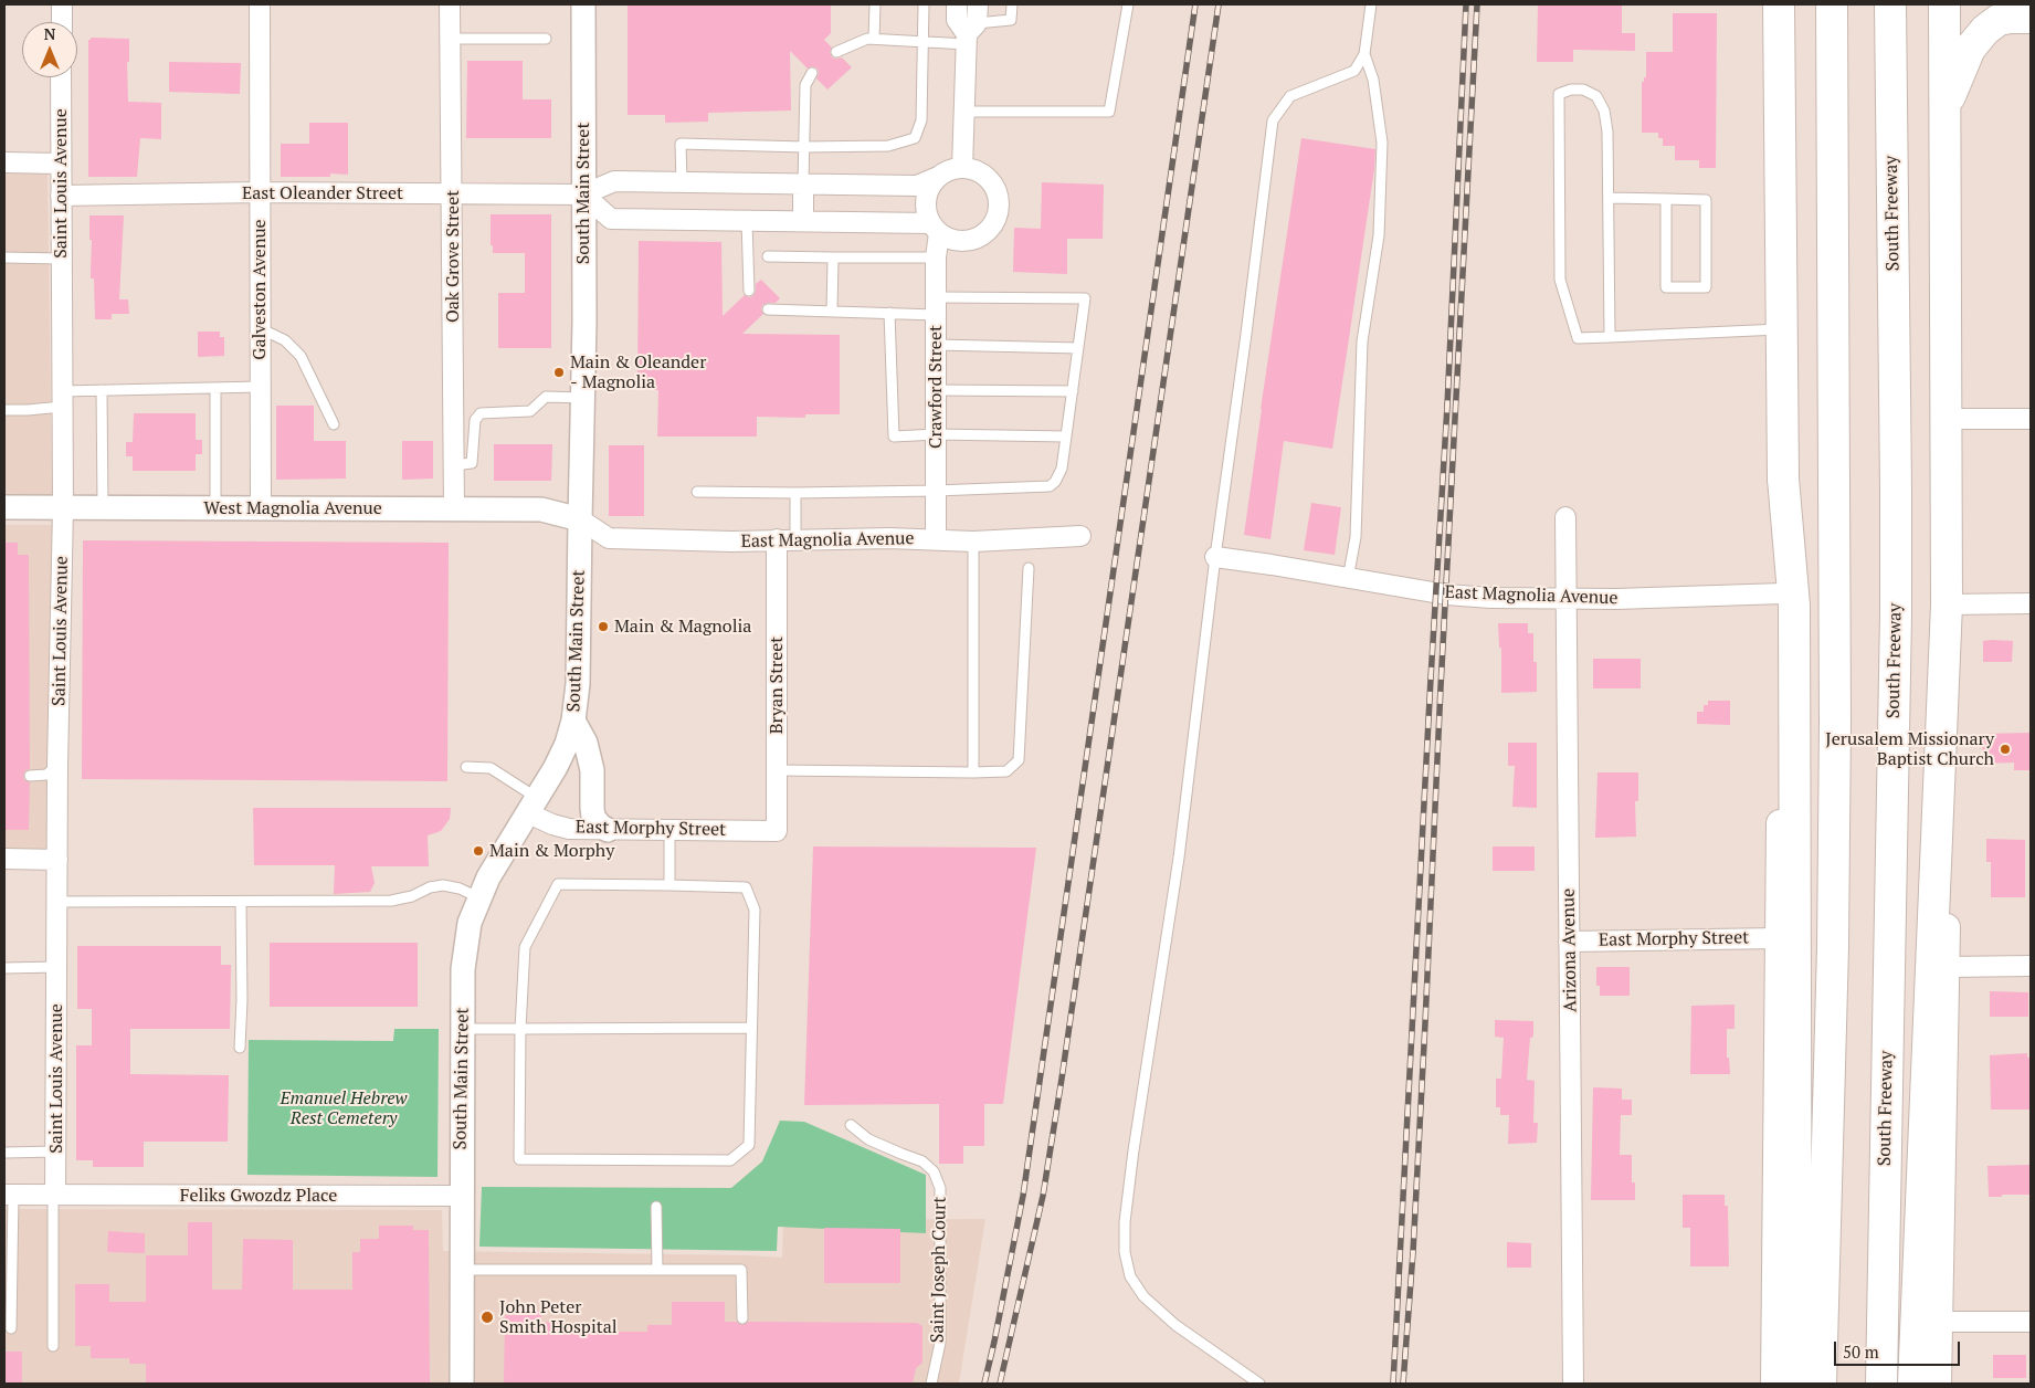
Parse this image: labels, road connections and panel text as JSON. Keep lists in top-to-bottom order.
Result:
{
  "streets": {
    "main road": ["South Freeway"],
    "street": [
      "Saint Louis Avenue",
      "East Oleander Street",
      "South Main Street",
      "Oak Grove Street",
      "Galveston Avenue",
      "Crawford Street",
      "West Magnolia Avenue",
      "East Magnolia Avenue",
      "Bryan Street",
      "East Morphy Street",
      "Arizona Avenue",
      "Feliks Gwozdz Place"
    ],
    "lane": ["Saint Joseph Court"]
  },
  "crossings": [
    ["Saint Louis Avenue", "East Oleander Street"],
    ["Saint Louis Avenue", "West Magnolia Avenue"],
    ["Saint Louis Avenue", "Feliks Gwozdz Place"],
    ["East Oleander Street", "South Main Street"],
    ["East Oleander Street", "Oak Grove Street"],
    ["East Oleander Street", "Galveston Avenue"],
    ["East Oleander Street", "Crawford Street"],
    ["South Main Street", "West Magnolia Avenue"],
    ["South Main Street", "East Magnolia Avenue"],
    ["South Main Street", "East Morphy Street"],
    ["South Main Street", "Feliks Gwozdz Place"],
    ["Oak Grove Street", "West Magnolia Avenue"],
    ["Galveston Avenue", "West Magnolia Avenue"],
    ["Crawford Street", "East Magnolia Avenue"],
    ["West Magnolia Avenue", "East Magnolia Avenue"],
    ["East Magnolia Avenue", "Bryan Street"],
    ["East Magnolia Avenue", "Arizona Avenue"],
    ["Bryan Street", "East Morphy Street"],
    ["East Morphy Street", "Arizona Avenue"]
  ],
  "parks": ["Emanuel Hebrew Rest Cemetery"],
  "places": [
    "Main & Oleander - Magnolia",
    "Main & Magnolia",
    "Jerusalem Missionary Baptist Church",
    "Main & Morphy",
    "John Peter Smith Hospital"
  ],
  "scale_bar": "50 m",
  "north": "top"
}
